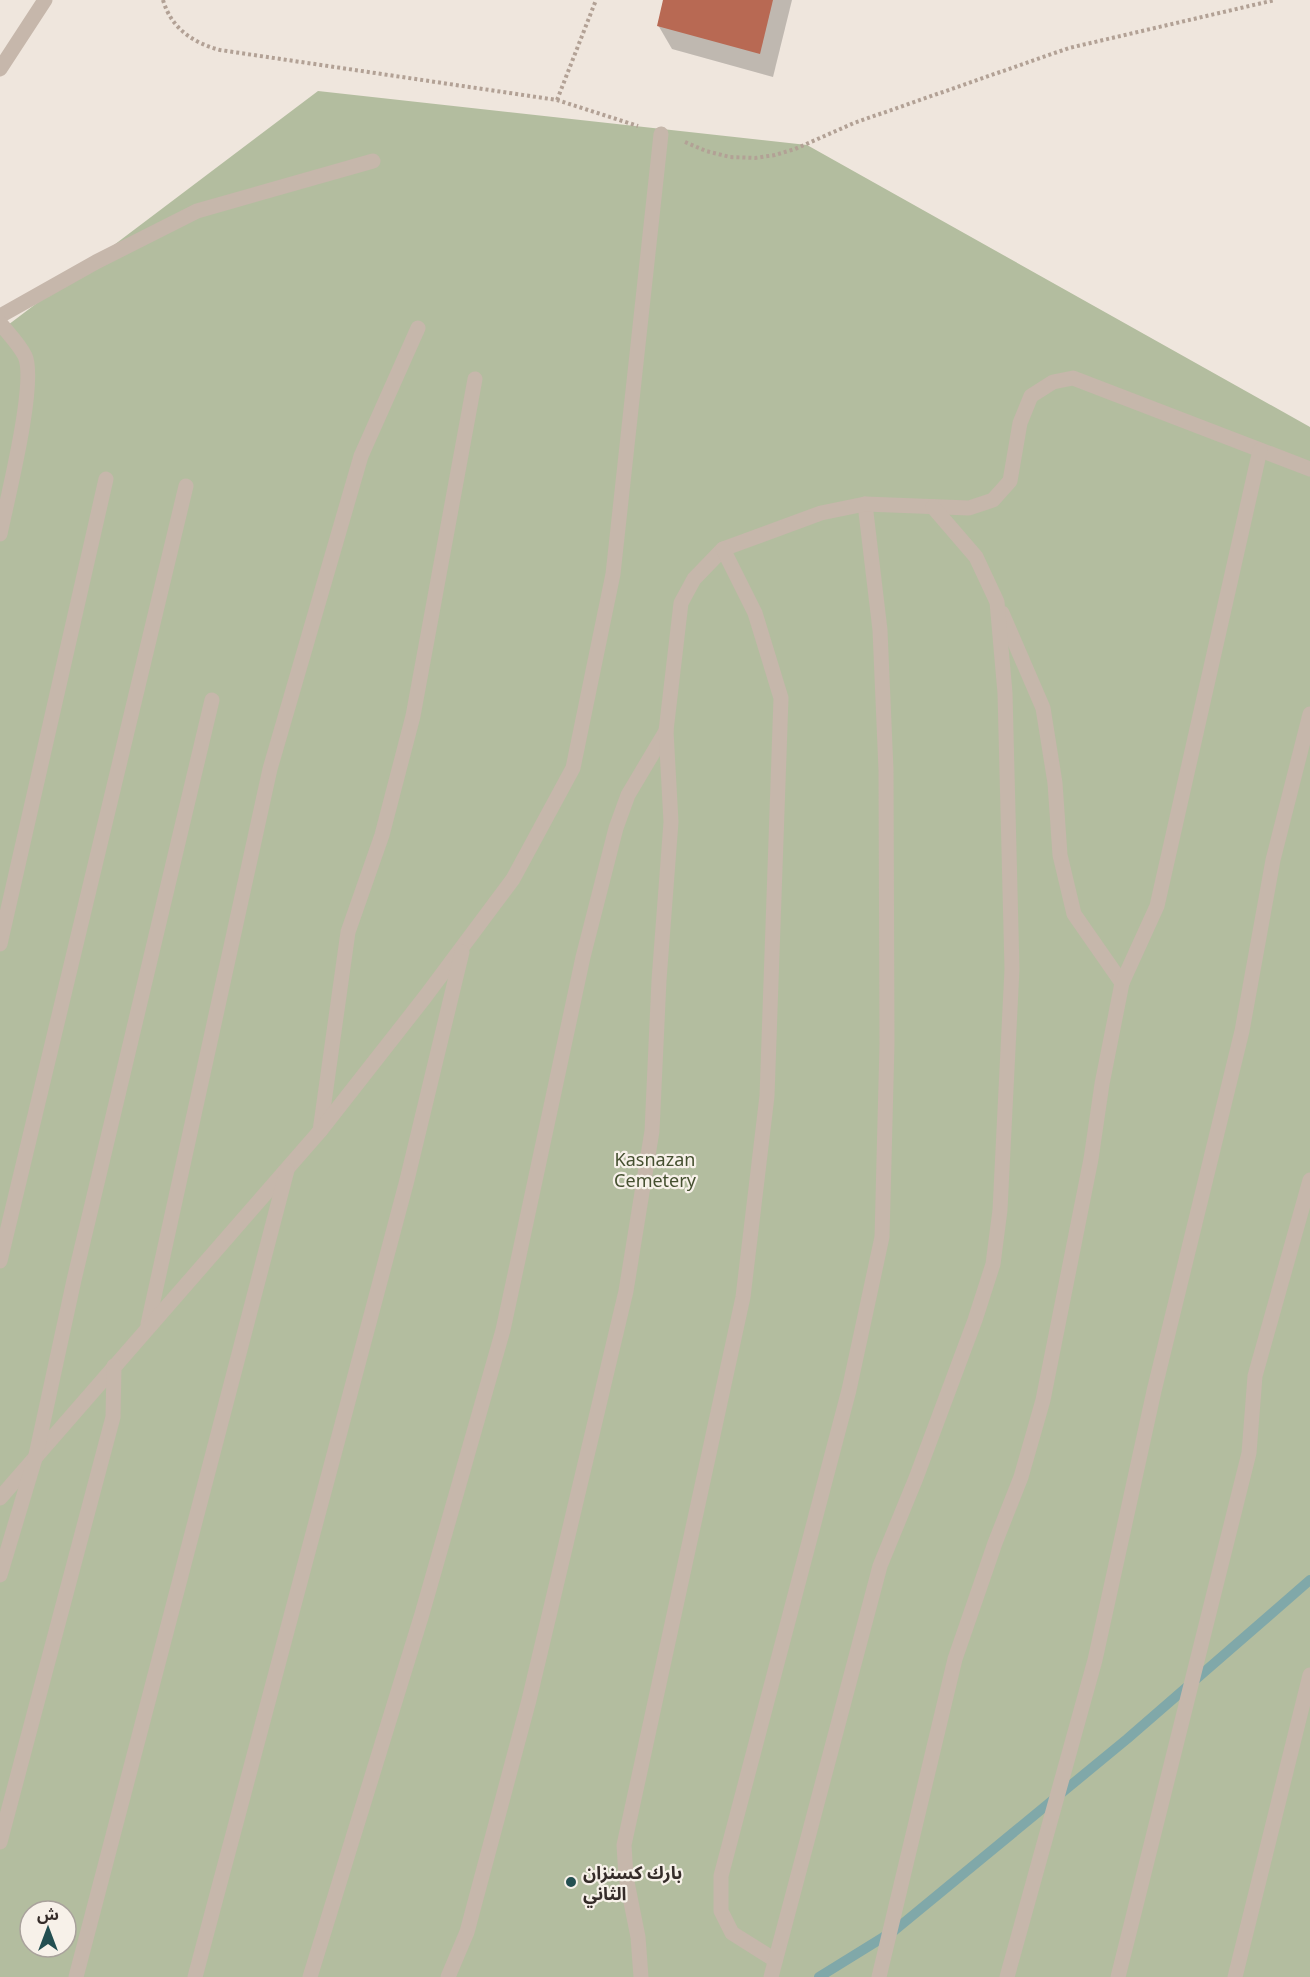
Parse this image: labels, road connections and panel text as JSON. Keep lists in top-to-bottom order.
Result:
{
  "parks": ["Kasnazan Cemetery"],
  "places": ["بارك كسنزان الثاني"],
  "north": "top"
}
